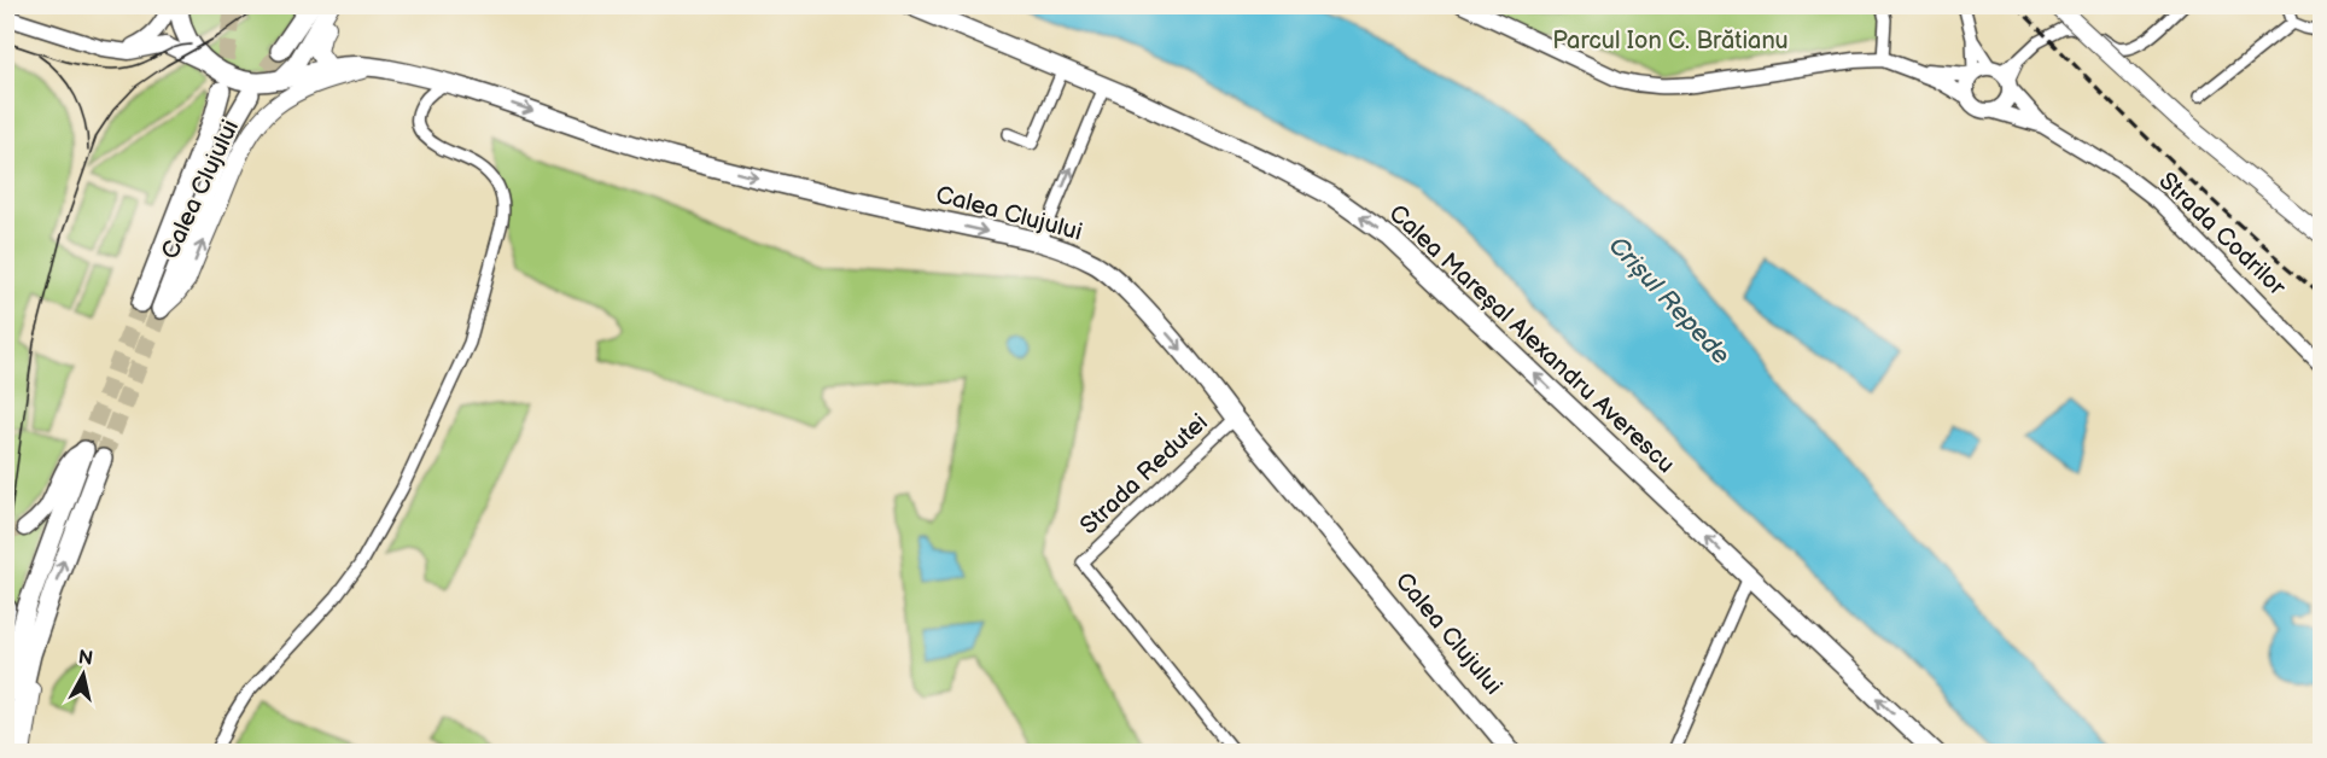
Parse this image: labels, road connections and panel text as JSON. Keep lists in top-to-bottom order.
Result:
{
  "streets": {
    "main road": ["Calea Clujului", "Calea Mareșal Alexandru Averescu"],
    "street": ["Strada Codrilor", "Strada Redutei"]
  },
  "crossings": [
    ["Calea Clujului", "Strada Redutei"]
  ],
  "one_way": ["Calea Clujului", "Calea Mareșal Alexandru Averescu"],
  "water": ["Crișul Repede"],
  "parks": ["Parcul Ion C. Brătianu"],
  "north": "top"
}
